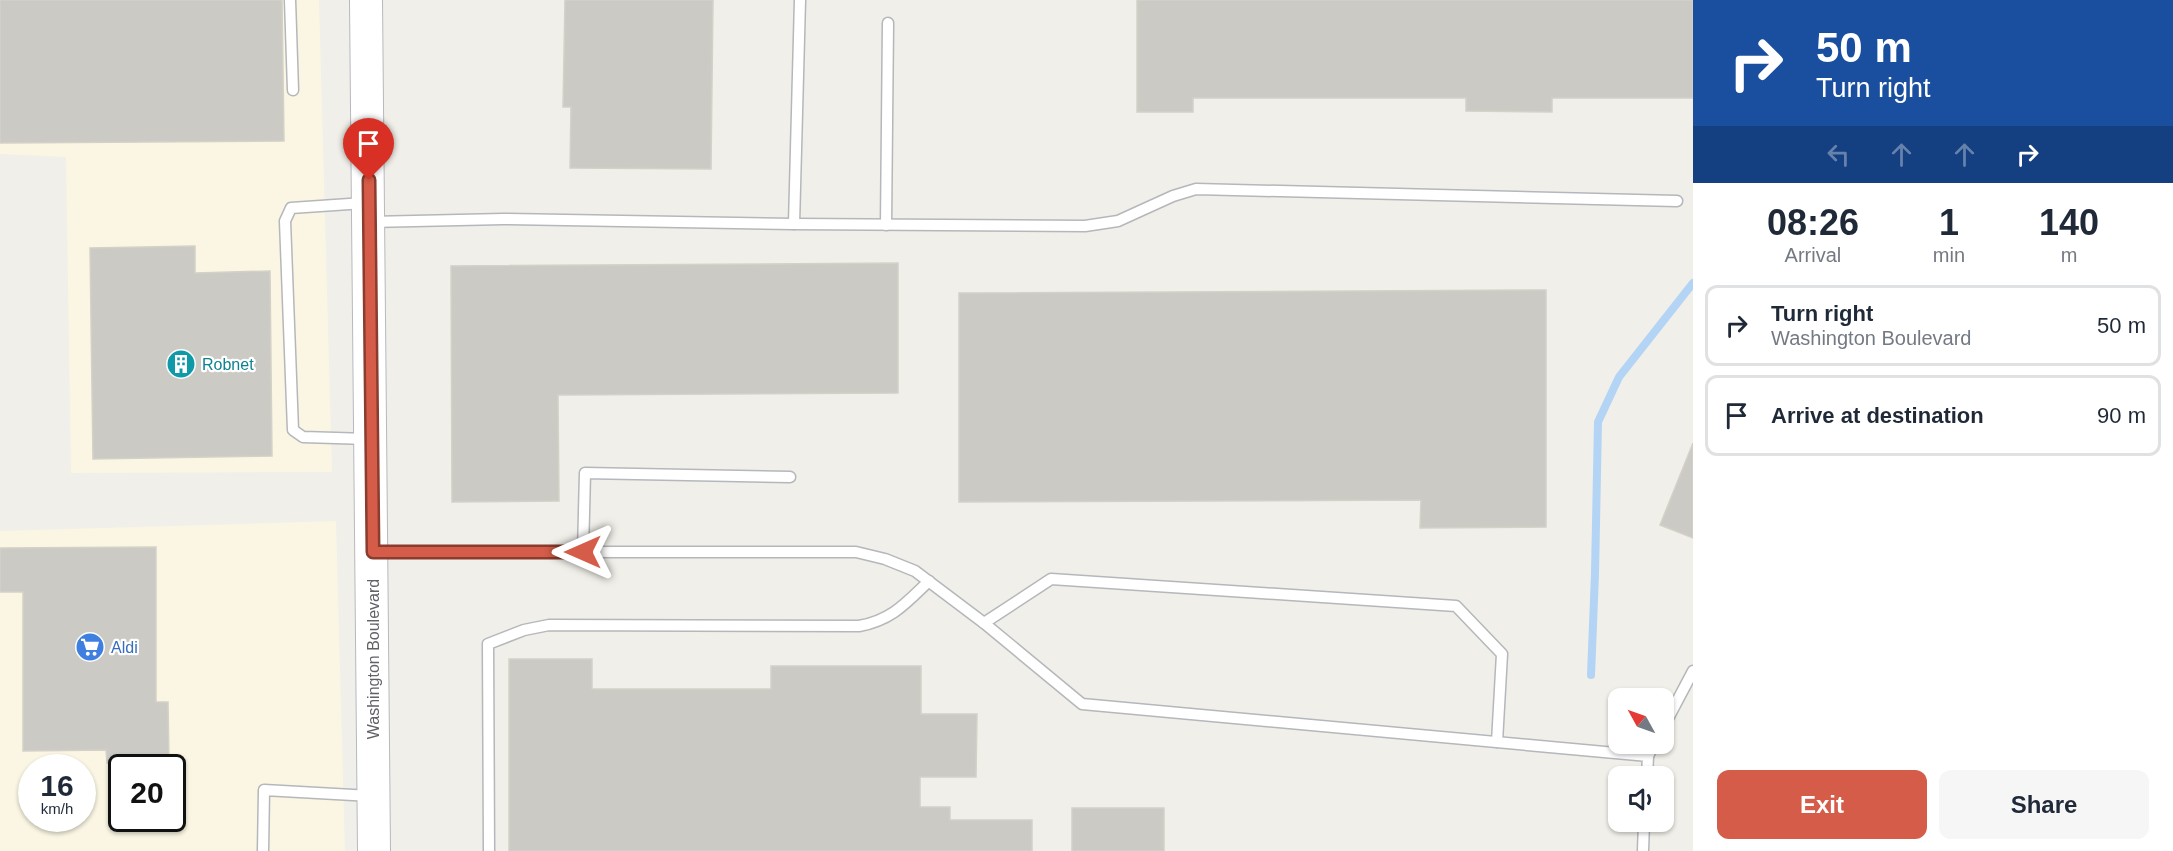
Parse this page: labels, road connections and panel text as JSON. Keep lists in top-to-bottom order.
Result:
{
  "streets": {
    "main road": ["Washington Boulevard"]
  },
  "places": {
    "building": ["Robnet"],
    "supermarket": ["Aldi"]
  },
  "north": "top left",
  "page": {
    "turn": ["50 m", "Turn right"],
    "eta": [
      "08:26",
      "Arrival",
      "1",
      "min",
      "140",
      "m"
    ],
    "list": [
      {
        "name": "Turn right",
        "note": "Washington Boulevard",
        "value": "50 m"
      },
      {
        "name": "Arrive at destination",
        "value": "90 m"
      }
    ],
    "speed": "16 km/h",
    "limit": "20",
    "buttons": ["Exit", "Share"]
  }
}
